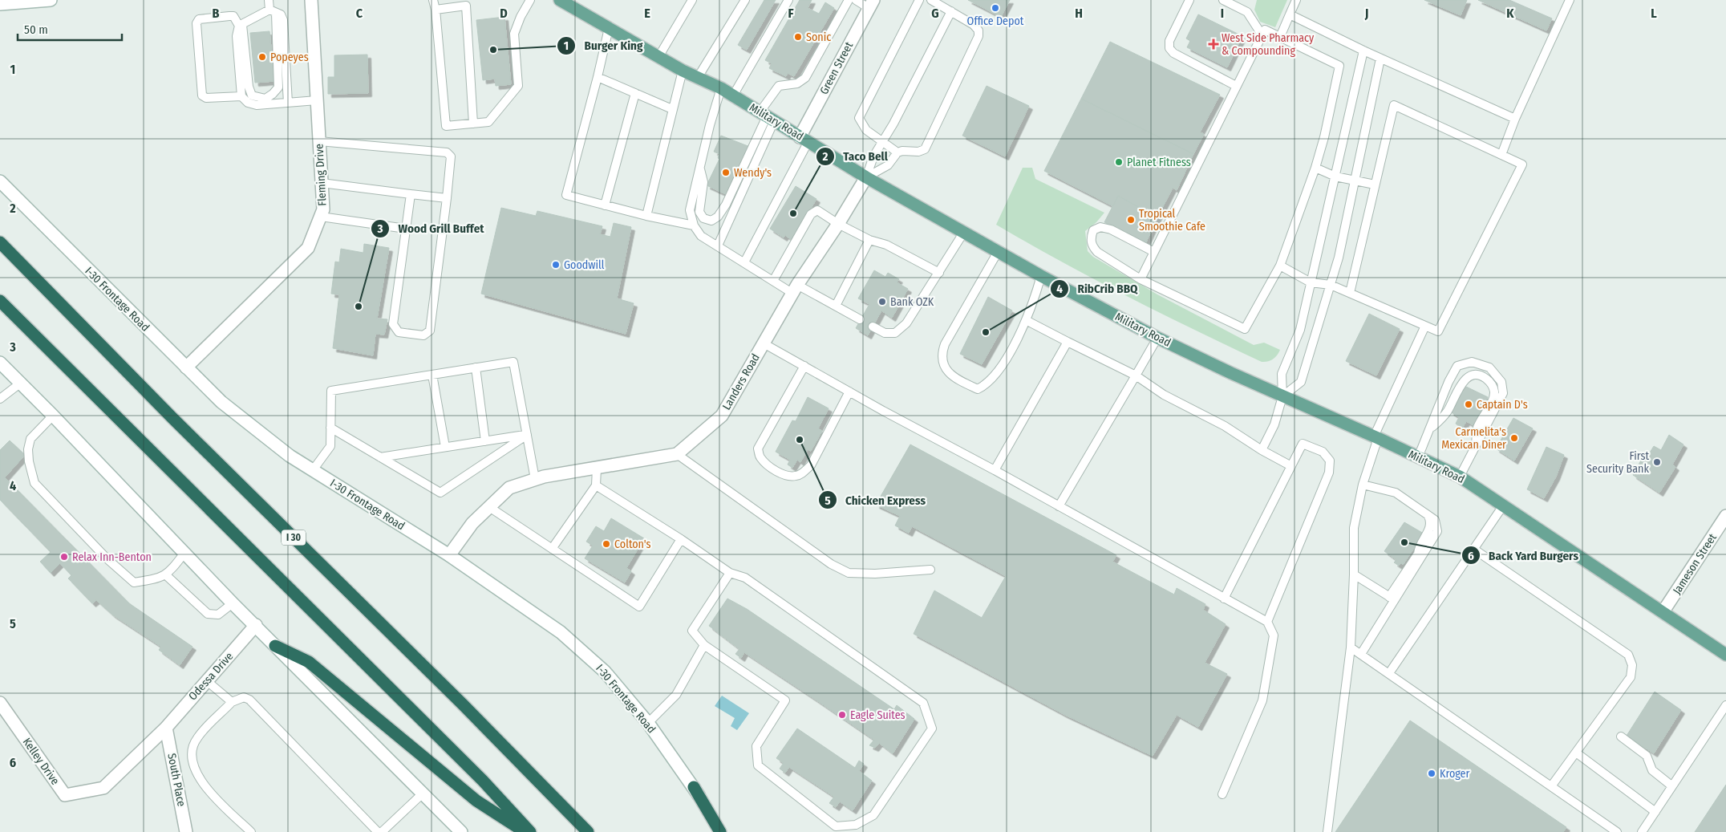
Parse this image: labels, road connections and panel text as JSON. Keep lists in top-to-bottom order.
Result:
{
  "streets": {
    "highway": ["I 30"],
    "main road": ["Military Road"],
    "street": [
      "Green Street",
      "Fleming Drive",
      "I-30 Frontage Road",
      "Landers Road",
      "Jameson Street",
      "Odessa Drive",
      "Kelley Drive",
      "South Place"
    ]
  },
  "crossings": [
    ["Green Street", "Military Road"],
    ["Military Road", "Landers Road"],
    ["Military Road", "Jameson Street"],
    ["Fleming Drive", "I-30 Frontage Road"],
    ["Odessa Drive", "Kelley Drive"],
    ["Odessa Drive", "South Place"],
    ["Kelley Drive", "South Place"]
  ],
  "places": {
    "other": [
      "Office Depot",
      "Sonic",
      "Burger King",
      "Popeyes",
      "Planet Fitness",
      "Wendy's",
      "Taco Bell",
      "Tropical Smoothie Cafe",
      "Goodwill",
      "Bank OZK",
      "Wood Grill Buffet",
      "RibCrib BBQ",
      "Captain D's",
      "Carmelita's Mexican Diner",
      "Chicken Express",
      "First Security Bank",
      "Back Yard Burgers",
      "Colton's",
      "Relax Inn-Benton",
      "Eagle Suites",
      "Kroger"
    ],
    "health": ["West Side Pharmacy & Compounding"]
  },
  "scale_bar": "50 m",
  "grid": {
    "columns": [
      "B",
      "C",
      "D",
      "E",
      "F",
      "G",
      "H",
      "I",
      "J",
      "K",
      "L"
    ],
    "rows": [
      "1",
      "2",
      "3",
      "4",
      "5",
      "6"
    ]
  }
}
